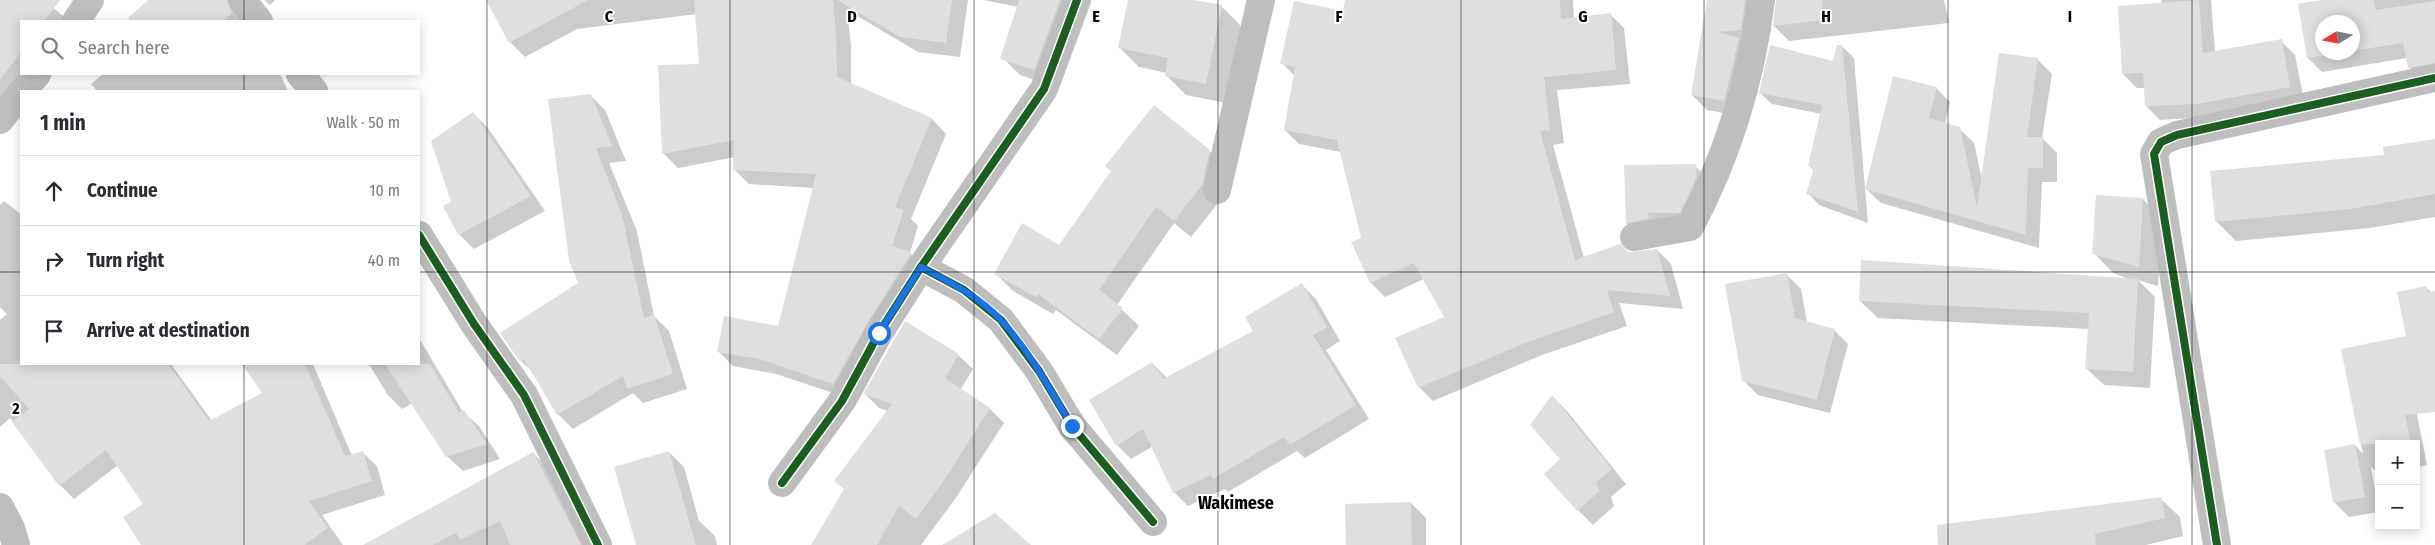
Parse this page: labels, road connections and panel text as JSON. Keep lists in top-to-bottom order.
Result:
{
  "districts": ["Wakimese"],
  "north": "left",
  "page": {
    "search": "Search here",
    "heading": ["1 min", "Walk · 50 m"],
    "list": [
      ["Continue", "10 m"],
      ["Turn right", "40 m"],
      "Arrive at destination"
    ],
    "map_buttons": ["+", "−"]
  },
  "grid": {
    "columns": [
      "C",
      "D",
      "E",
      "F",
      "G",
      "H",
      "I"
    ],
    "rows": ["2"]
  }
}
